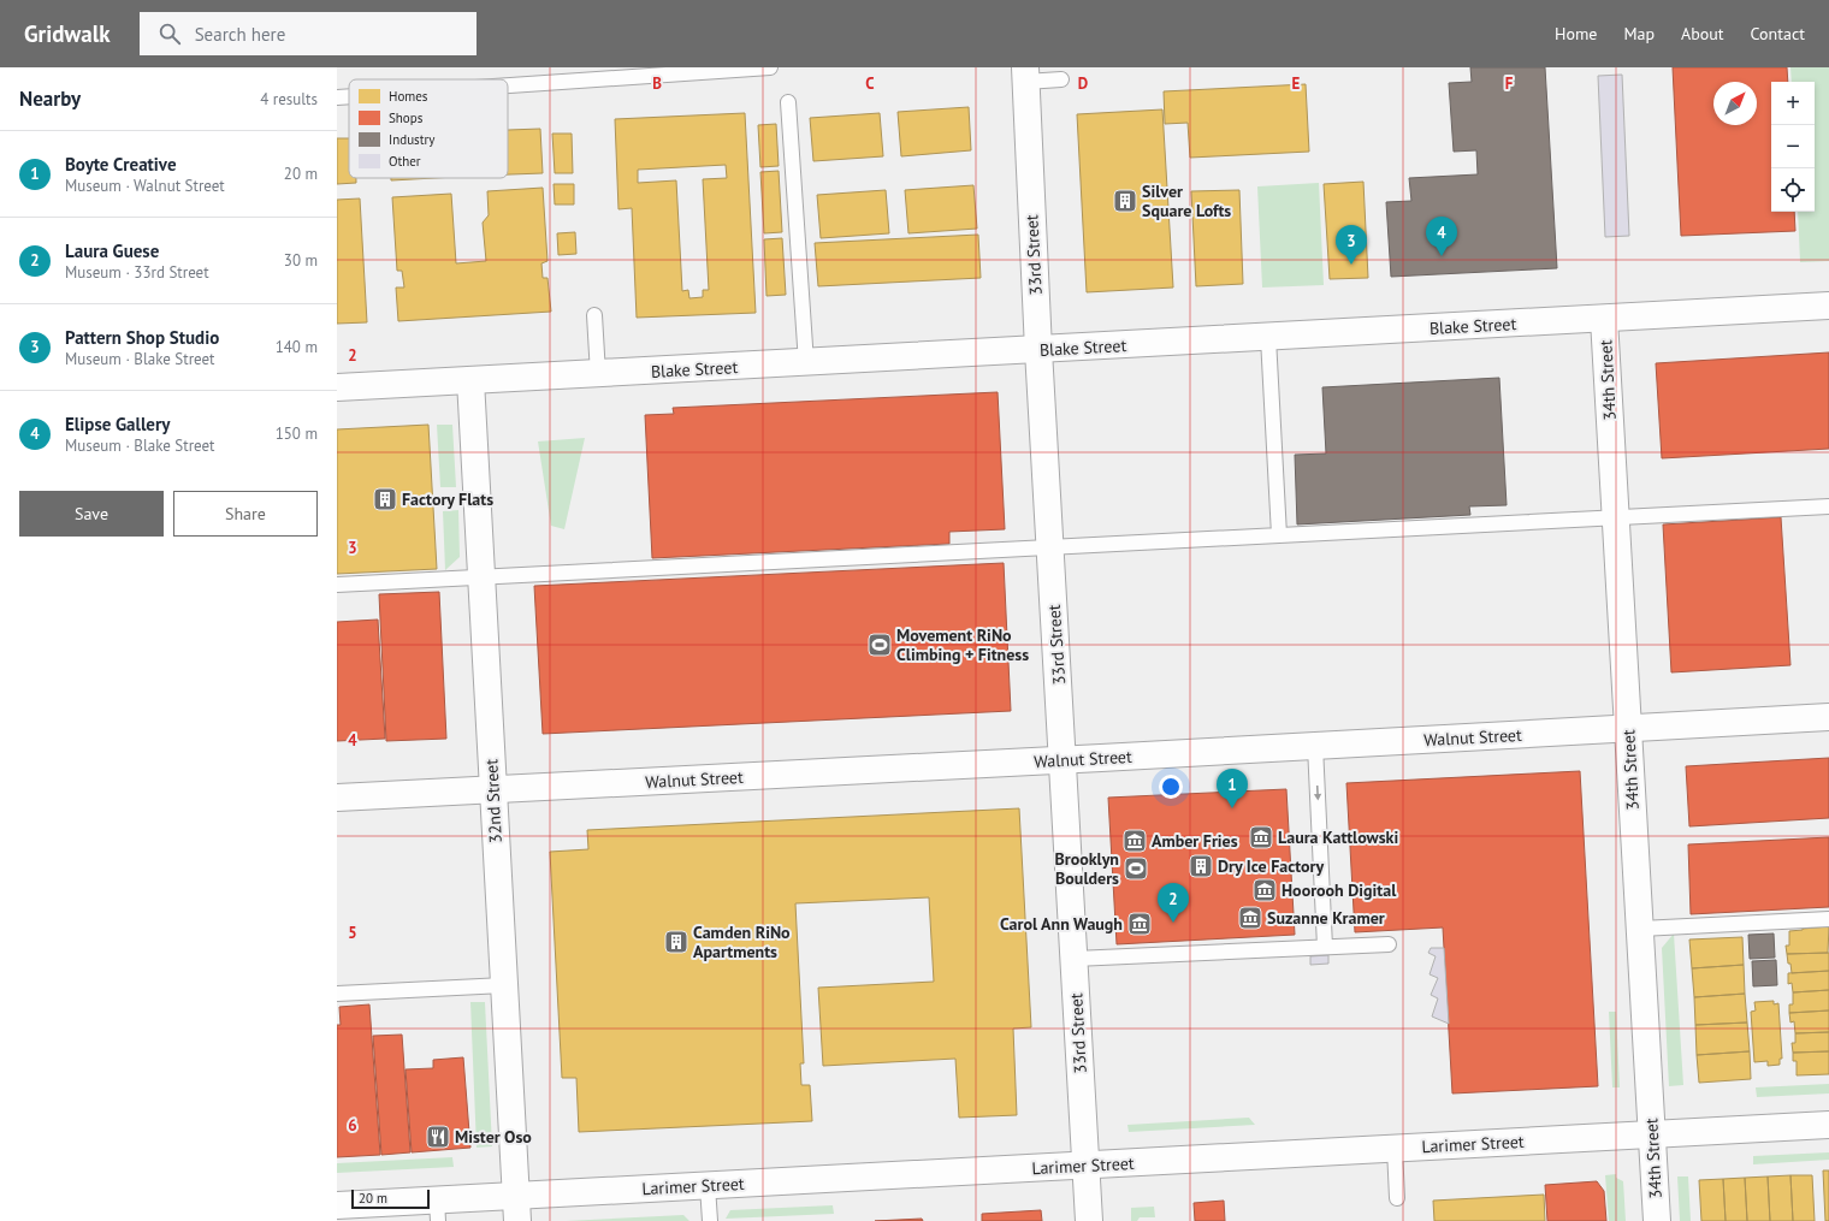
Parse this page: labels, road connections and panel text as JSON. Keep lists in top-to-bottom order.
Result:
{
  "streets": {
    "street": [
      "33rd Street",
      "Blake Street",
      "34th Street",
      "Walnut Street",
      "32nd Street",
      "Larimer Street"
    ]
  },
  "crossings": [
    ["33rd Street", "Blake Street"],
    ["33rd Street", "Walnut Street"],
    ["33rd Street", "Larimer Street"],
    ["Blake Street", "34th Street"],
    ["Blake Street", "32nd Street"],
    ["34th Street", "Walnut Street"],
    ["34th Street", "Larimer Street"],
    ["Walnut Street", "32nd Street"],
    ["32nd Street", "Larimer Street"]
  ],
  "places": {
    "building": [
      "Silver Square Lofts",
      "Factory Flats",
      "Dry Ice Factory",
      "Camden RiNo Apartments"
    ],
    "sports": ["Movement RiNo Climbing + Fitness", "Brooklyn Boulders"],
    "museum": [
      "Laura Kattlowski",
      "Amber Fries",
      "Hoorooh Digital",
      "Suzanne Kramer",
      "Carol Ann Waugh"
    ],
    "restaurant": ["Mister Oso"]
  },
  "legend": [
    "Homes",
    "Shops",
    "Industry",
    "Other"
  ],
  "scale_bar": "20 m",
  "north": "top right",
  "page": {
    "header": "Gridwalk",
    "search": "Search here",
    "nav": [
      "Home",
      "Map",
      "About",
      "Contact"
    ],
    "heading": ["Nearby", "4 results"],
    "map_buttons": ["+", "−"],
    "list": [
      {
        "mark": "1",
        "name": "Boyte Creative",
        "note": "Museum · Walnut Street",
        "value": "20 m"
      },
      {
        "mark": "2",
        "name": "Laura Guese",
        "note": "Museum · 33rd Street",
        "value": "30 m"
      },
      {
        "mark": "3",
        "name": "Pattern Shop Studio",
        "note": "Museum · Blake Street",
        "value": "140 m"
      },
      {
        "mark": "4",
        "name": "Elipse Gallery",
        "note": "Museum · Blake Street",
        "value": "150 m"
      }
    ],
    "pins": [
      "4",
      "3",
      "1",
      "2"
    ],
    "buttons": ["Save", "Share"],
    "scale": "20 m"
  },
  "grid": {
    "columns": [
      "B",
      "C",
      "D",
      "E",
      "F"
    ],
    "rows": [
      "2",
      "3",
      "4",
      "5",
      "6"
    ]
  }
}
